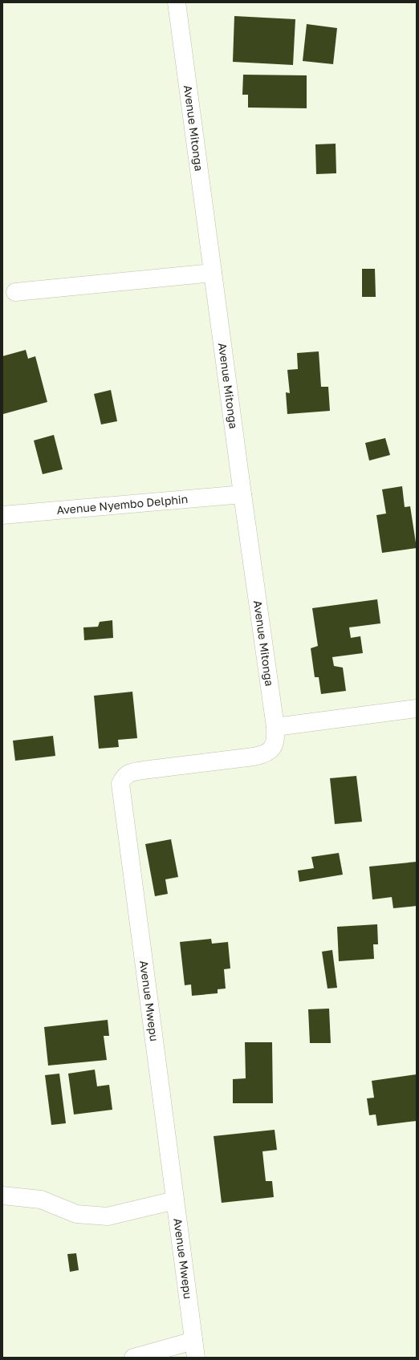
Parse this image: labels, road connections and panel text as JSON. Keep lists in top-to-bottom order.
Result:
{
  "streets": {
    "street": ["Avenue Mitonga", "Avenue Nyembo Delphin", "Avenue Mwepu"]
  },
  "crossings": [
    ["Avenue Mitonga", "Avenue Nyembo Delphin"],
    ["Avenue Mitonga", "Avenue Mwepu"]
  ]
}
